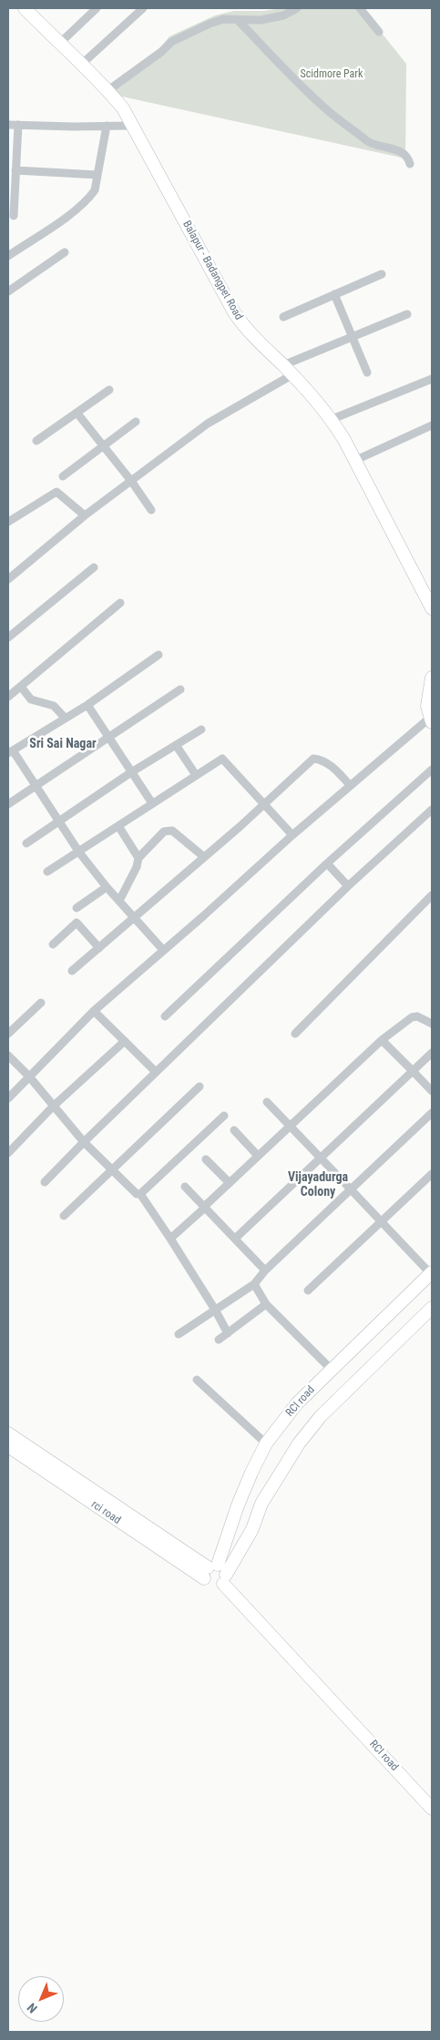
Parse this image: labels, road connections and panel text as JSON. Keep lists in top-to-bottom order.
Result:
{
  "streets": {
    "main road": ["Balapur - Badangpet Road", "RCI road", "rci road"]
  },
  "crossings": [
    ["RCI road", "rci road"]
  ],
  "districts": ["Sri Sai Nagar", "Vijayadurga Colony"],
  "parks": ["Scidmore Park"],
  "north": "bottom left"
}
